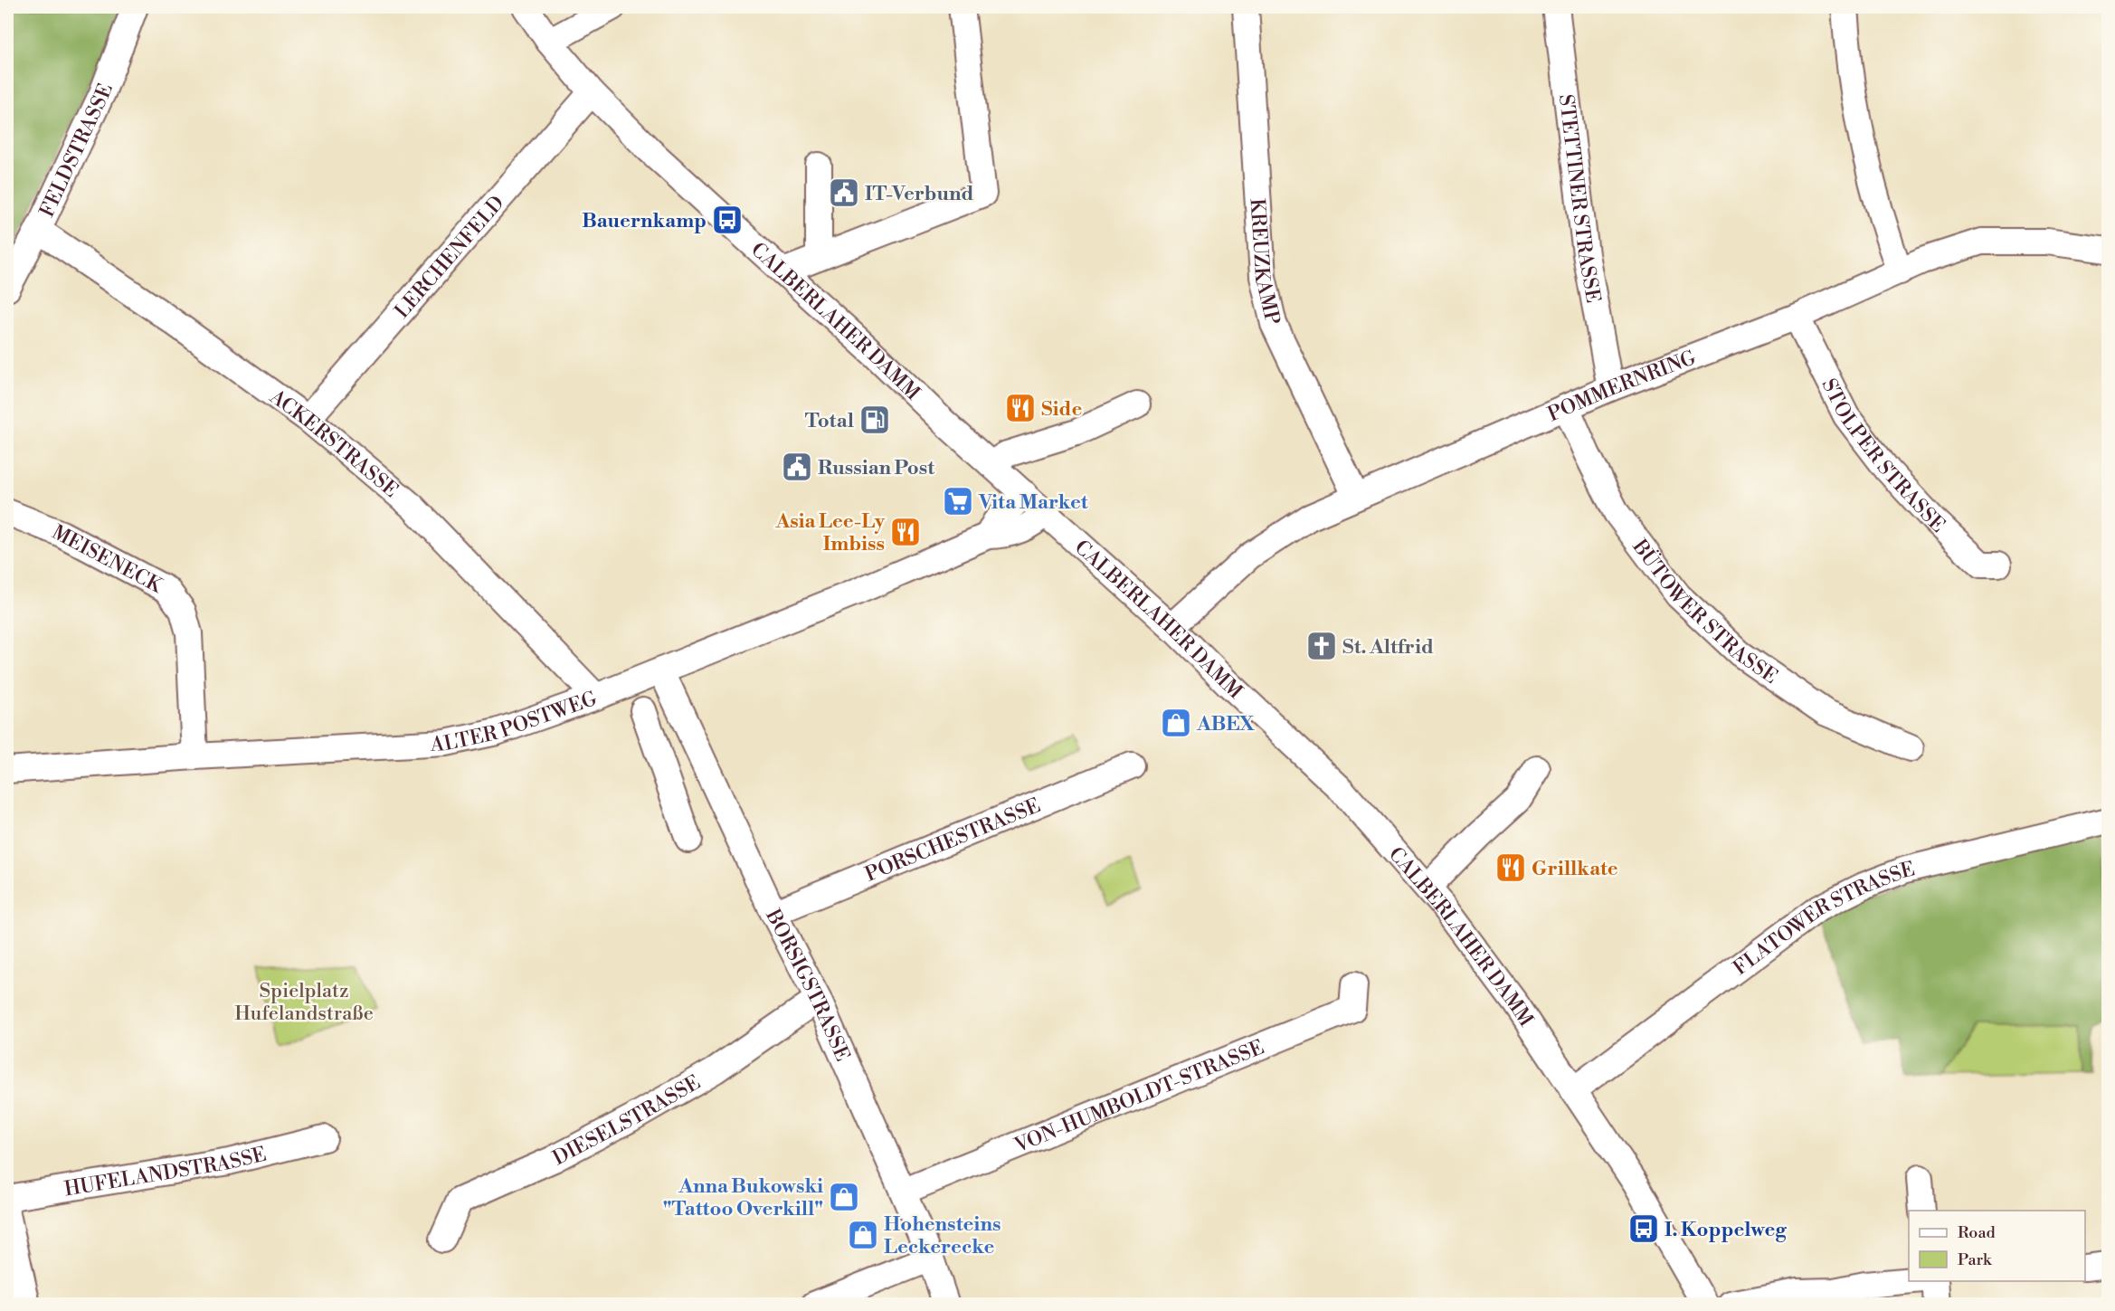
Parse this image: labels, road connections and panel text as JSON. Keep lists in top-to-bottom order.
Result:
{
  "streets": {
    "street": [
      "FELDSTRASSE",
      "STETTINER STRASSE",
      "LERCHENFELD",
      "KREUZKAMP",
      "CALBERLAHER DAMM",
      "POMMERNRING",
      "ACKERSTRASSE",
      "STOLPER STRASSE",
      "MEISENECK",
      "BÜTOWER STRASSE",
      "ALTER POSTWEG",
      "PORSCHESTRASSE",
      "FLATOWER STRASSE",
      "BORSIGSTRASSE",
      "VON-HUMBOLDT-STRASSE",
      "DIESELSTRASSE",
      "HUFELANDSTRASSE"
    ]
  },
  "crossings": [
    ["FELDSTRASSE", "ACKERSTRASSE"],
    ["STETTINER STRASSE", "POMMERNRING"],
    ["LERCHENFELD", "CALBERLAHER DAMM"],
    ["LERCHENFELD", "ACKERSTRASSE"],
    ["KREUZKAMP", "POMMERNRING"],
    ["CALBERLAHER DAMM", "POMMERNRING"],
    ["CALBERLAHER DAMM", "ALTER POSTWEG"],
    ["CALBERLAHER DAMM", "FLATOWER STRASSE"],
    ["POMMERNRING", "STOLPER STRASSE"],
    ["POMMERNRING", "BÜTOWER STRASSE"],
    ["ACKERSTRASSE", "ALTER POSTWEG"],
    ["MEISENECK", "ALTER POSTWEG"],
    ["ALTER POSTWEG", "BORSIGSTRASSE"],
    ["PORSCHESTRASSE", "BORSIGSTRASSE"],
    ["BORSIGSTRASSE", "VON-HUMBOLDT-STRASSE"],
    ["BORSIGSTRASSE", "DIESELSTRASSE"]
  ],
  "parks": ["Spielplatz Hufelandstraße"],
  "places": {
    "public building": ["IT-Verbund", "Russian Post"],
    "bus stop": ["Bauernkamp", "I. Koppelweg"],
    "restaurant": ["Side", "Asia Lee-Ly Imbiss", "Grillkate"],
    "fuel station": ["Total"],
    "supermarket": ["Vita Market"],
    "church": ["St. Altfrid"],
    "shop": ["ABEX", "Anna Bukowski \"Tattoo Overkill\"", "Hohensteins Leckerecke"]
  },
  "legend": ["Road", "Park"]
}
